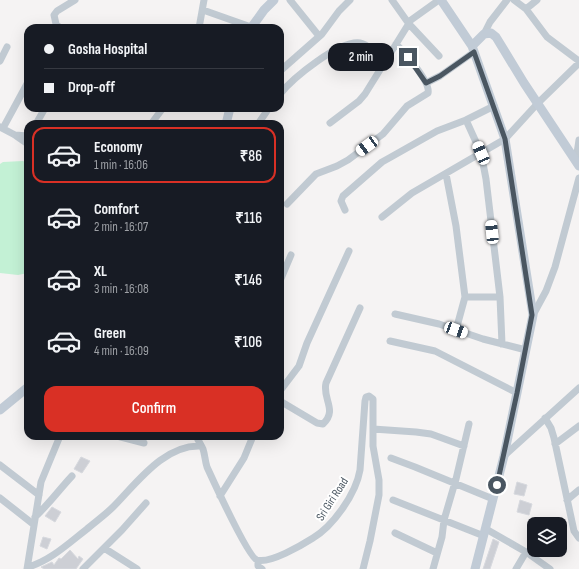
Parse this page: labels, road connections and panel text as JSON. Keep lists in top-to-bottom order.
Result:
{
  "streets": {
    "street": ["Sri Giri Road"]
  },
  "page": {
    "banner": ["Gosha Hospital", "Drop-off"],
    "bubble": "2 min",
    "list": [
      {
        "name": "Economy",
        "note": "1 min · 16:06",
        "value": "₹86"
      },
      {
        "name": "Comfort",
        "note": "2 min · 16:07",
        "value": "₹116"
      },
      {
        "name": "XL",
        "note": "3 min · 16:08",
        "value": "₹146"
      },
      {
        "name": "Green",
        "note": "4 min · 16:09",
        "value": "₹106"
      }
    ],
    "buttons": "Confirm"
  }
}
